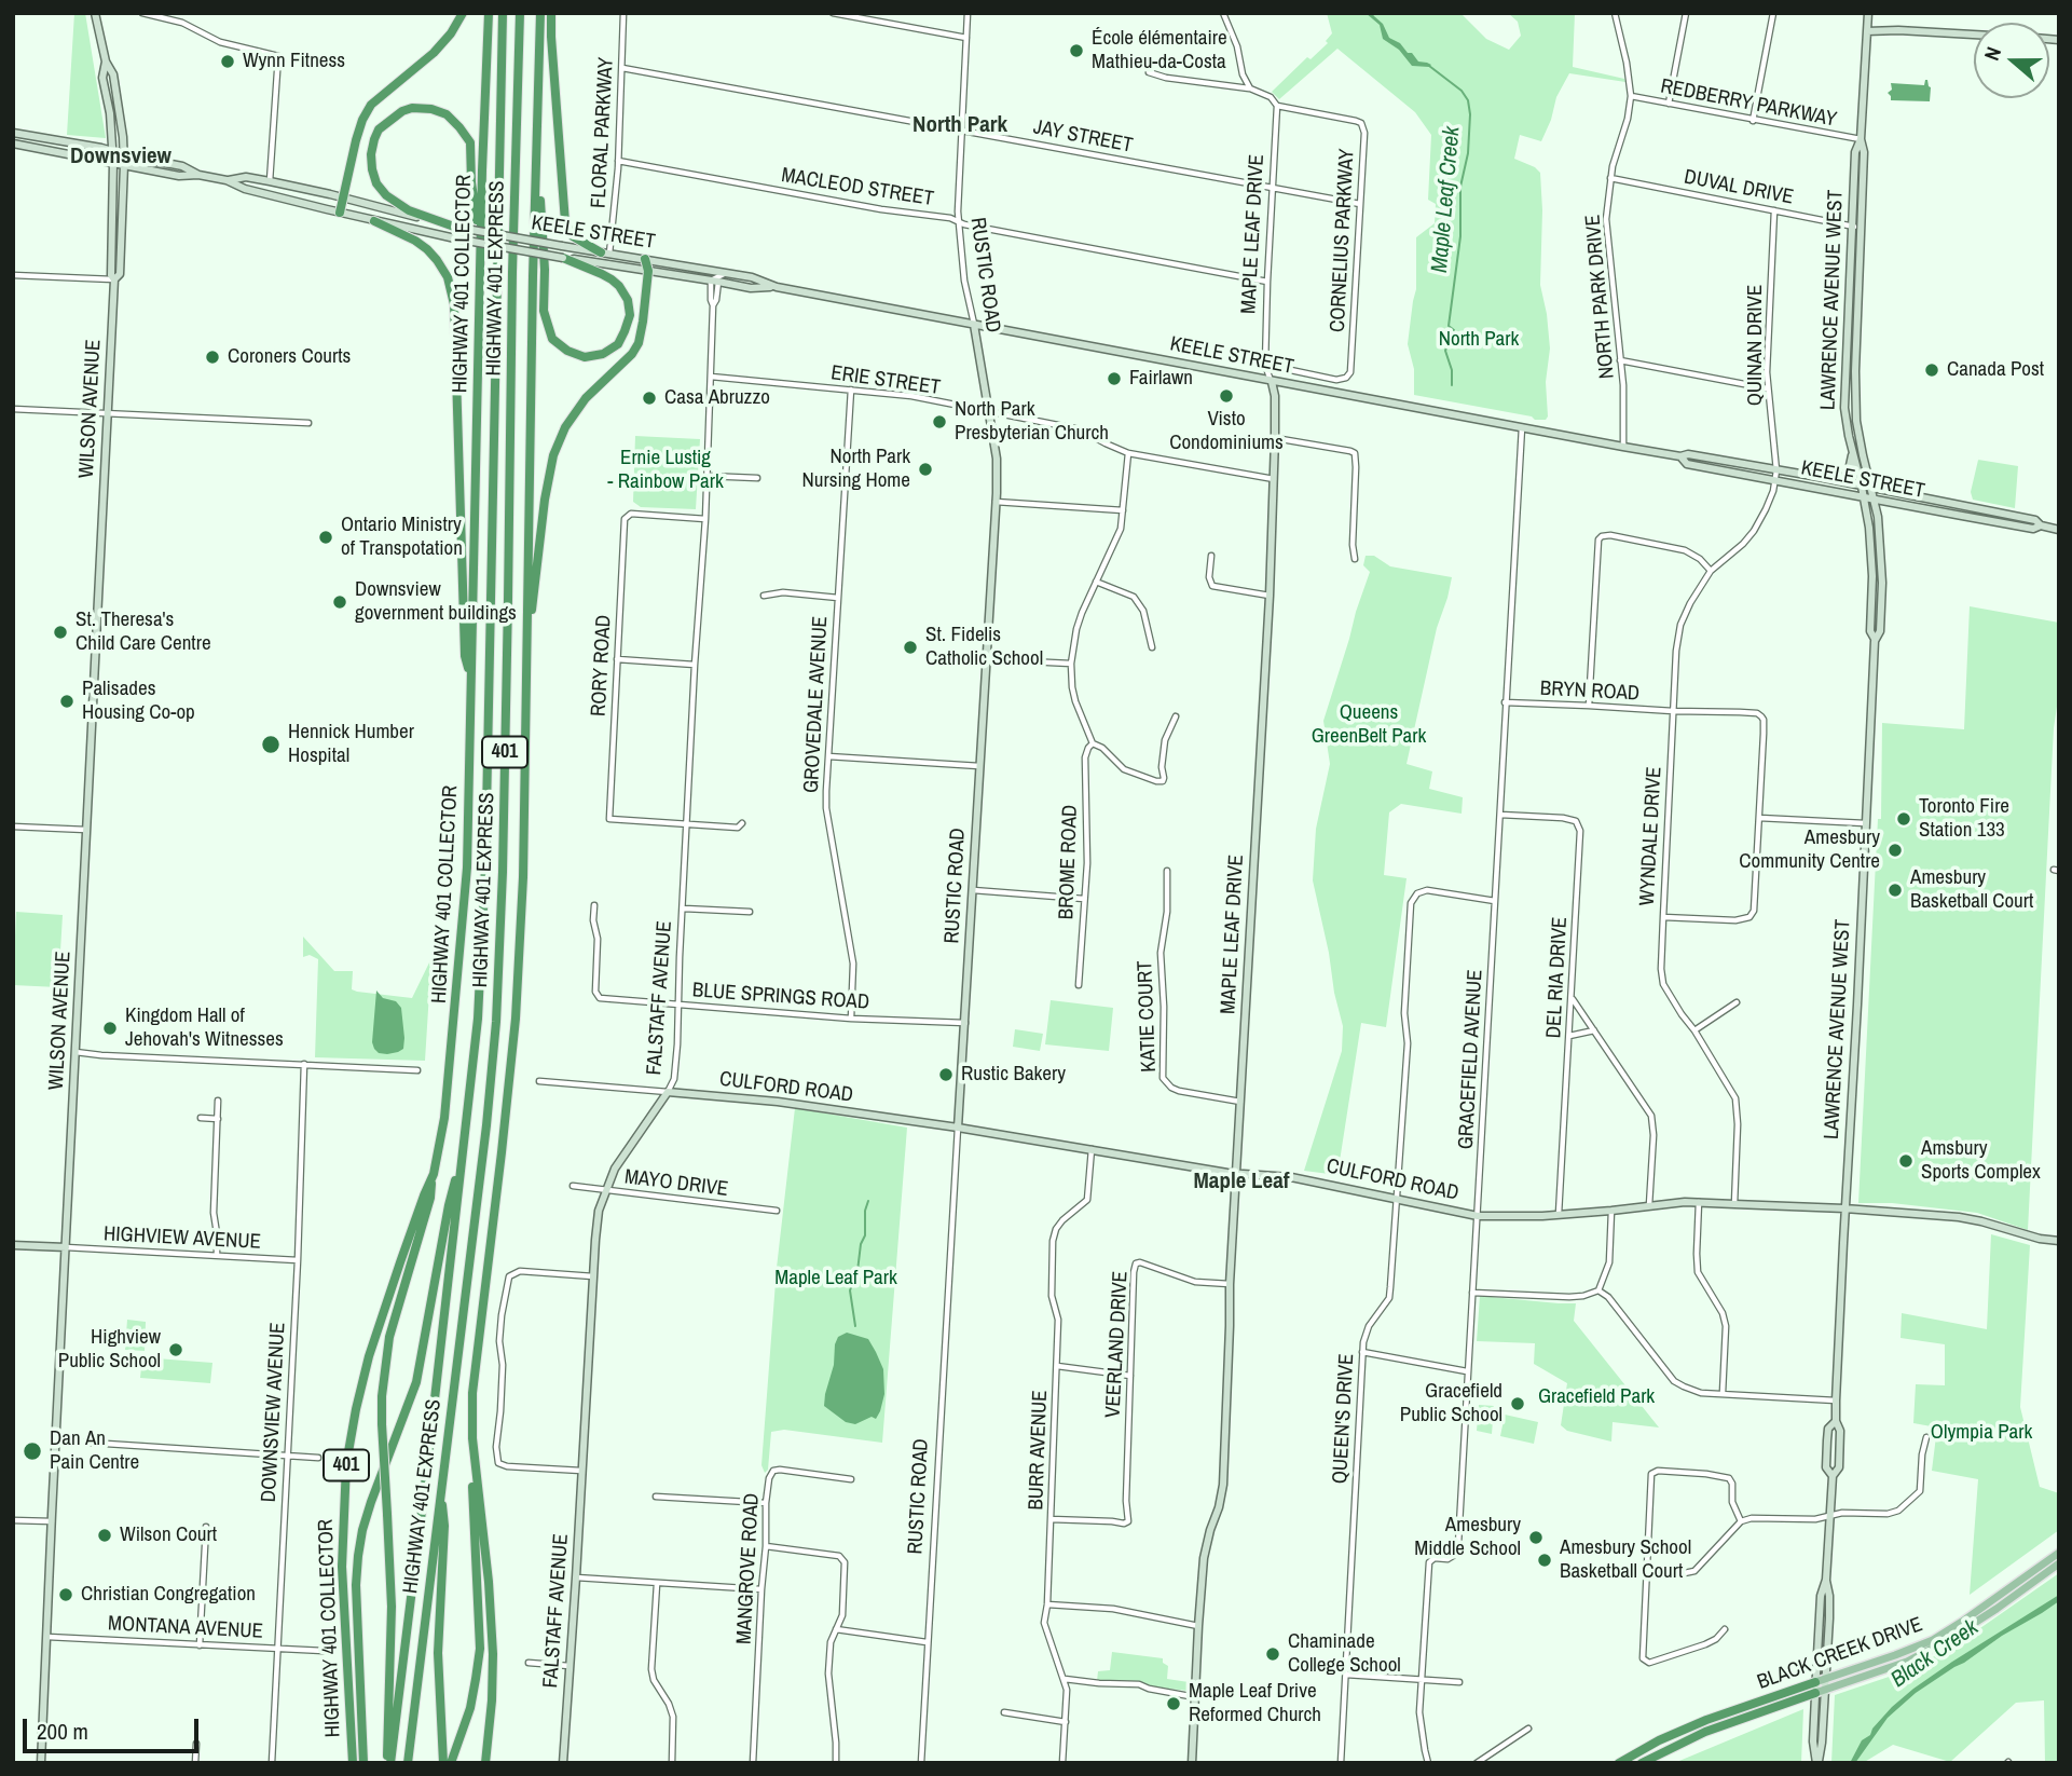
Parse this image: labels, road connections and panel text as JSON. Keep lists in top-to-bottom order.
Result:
{
  "streets": {
    "highway": [
      "HIGHWAY 401 EXPRESS",
      "HIGHWAY 401 COLLECTOR",
      "401",
      "BLACK CREEK DRIVE"
    ],
    "main road": [
      "KEELE STREET",
      "MAPLE LEAF DRIVE",
      "RUSTIC ROAD",
      "LAWRENCE AVENUE WEST",
      "WILSON AVENUE",
      "FALSTAFF AVENUE",
      "CULFORD ROAD"
    ],
    "street": [
      "REDBERRY PARKWAY",
      "FLORAL PARKWAY",
      "JAY STREET",
      "MACLEOD STREET",
      "DUVAL DRIVE",
      "CORNELIUS PARKWAY",
      "NORTH PARK DRIVE",
      "QUINAN DRIVE",
      "ERIE STREET",
      "RORY ROAD",
      "BRYN ROAD",
      "GROVEDALE AVENUE",
      "WYNDALE DRIVE",
      "BROME ROAD",
      "DEL RIA DRIVE",
      "BLUE SPRINGS ROAD",
      "KATIE COURT",
      "GRACEFIELD AVENUE",
      "MAYO DRIVE",
      "HIGHVIEW AVENUE",
      "VEERLAND DRIVE",
      "DOWNSVIEW AVENUE",
      "QUEEN'S DRIVE",
      "BURR AVENUE",
      "MANGROVE ROAD",
      "MONTANA AVENUE"
    ]
  },
  "crossings": [
    ["REDBERRY PARKWAY", "NORTH PARK DRIVE"],
    ["REDBERRY PARKWAY", "LAWRENCE AVENUE WEST"],
    ["FLORAL PARKWAY", "JAY STREET"],
    ["FLORAL PARKWAY", "MACLEOD STREET"],
    ["FLORAL PARKWAY", "KEELE STREET"],
    ["JAY STREET", "MAPLE LEAF DRIVE"],
    ["JAY STREET", "CORNELIUS PARKWAY"],
    ["JAY STREET", "RUSTIC ROAD"],
    ["MACLEOD STREET", "MAPLE LEAF DRIVE"],
    ["MACLEOD STREET", "RUSTIC ROAD"],
    ["DUVAL DRIVE", "NORTH PARK DRIVE"],
    ["DUVAL DRIVE", "LAWRENCE AVENUE WEST"],
    ["DUVAL DRIVE", "QUINAN DRIVE"],
    ["KEELE STREET", "MAPLE LEAF DRIVE"],
    ["KEELE STREET", "CORNELIUS PARKWAY"],
    ["KEELE STREET", "RUSTIC ROAD"],
    ["KEELE STREET", "NORTH PARK DRIVE"],
    ["KEELE STREET", "LAWRENCE AVENUE WEST"],
    ["KEELE STREET", "QUINAN DRIVE"],
    ["KEELE STREET", "WILSON AVENUE"],
    ["KEELE STREET", "WYNDALE DRIVE"],
    ["KEELE STREET", "FALSTAFF AVENUE"],
    ["KEELE STREET", "GRACEFIELD AVENUE"],
    ["MAPLE LEAF DRIVE", "CORNELIUS PARKWAY"],
    ["MAPLE LEAF DRIVE", "ERIE STREET"],
    ["MAPLE LEAF DRIVE", "KATIE COURT"],
    ["MAPLE LEAF DRIVE", "CULFORD ROAD"],
    ["MAPLE LEAF DRIVE", "VEERLAND DRIVE"],
    ["RUSTIC ROAD", "ERIE STREET"],
    ["RUSTIC ROAD", "BLUE SPRINGS ROAD"],
    ["RUSTIC ROAD", "CULFORD ROAD"],
    ["LAWRENCE AVENUE WEST", "CULFORD ROAD"],
    ["LAWRENCE AVENUE WEST", "BLACK CREEK DRIVE"],
    ["QUINAN DRIVE", "WYNDALE DRIVE"],
    ["ERIE STREET", "GROVEDALE AVENUE"],
    ["ERIE STREET", "FALSTAFF AVENUE"],
    ["WILSON AVENUE", "HIGHVIEW AVENUE"],
    ["WILSON AVENUE", "MONTANA AVENUE"],
    ["RORY ROAD", "FALSTAFF AVENUE"],
    ["BRYN ROAD", "WYNDALE DRIVE"],
    ["BRYN ROAD", "GRACEFIELD AVENUE"],
    ["GROVEDALE AVENUE", "BLUE SPRINGS ROAD"],
    ["WYNDALE DRIVE", "CULFORD ROAD"],
    ["DEL RIA DRIVE", "GRACEFIELD AVENUE"],
    ["DEL RIA DRIVE", "CULFORD ROAD"],
    ["BLUE SPRINGS ROAD", "FALSTAFF AVENUE"],
    ["FALSTAFF AVENUE", "CULFORD ROAD"],
    ["FALSTAFF AVENUE", "MAYO DRIVE"],
    ["GRACEFIELD AVENUE", "CULFORD ROAD"],
    ["GRACEFIELD AVENUE", "QUEEN'S DRIVE"],
    ["CULFORD ROAD", "QUEEN'S DRIVE"],
    ["CULFORD ROAD", "BURR AVENUE"],
    ["HIGHVIEW AVENUE", "DOWNSVIEW AVENUE"],
    ["VEERLAND DRIVE", "BURR AVENUE"],
    ["DOWNSVIEW AVENUE", "MONTANA AVENUE"]
  ],
  "districts": ["North Park", "Downsview", "Maple Leaf"],
  "water": ["Maple Leaf Creek", "Black Creek"],
  "parks": [
    "North Park",
    "Ernie Lustig - Rainbow Park",
    "Queens GreenBelt Park",
    "Maple Leaf Park",
    "Gracefield Park",
    "Olympia Park"
  ],
  "places": [
    "École élémentaire Mathieu-da-Costa",
    "Wynn Fitness",
    "Coroners Courts",
    "Canada Post",
    "Fairlawn",
    "Visto Condominiums",
    "Casa Abruzzo",
    "North Park Presbyterian Church",
    "North Park Nursing Home",
    "Ontario Ministry of Transpotation",
    "Downsview government buildings",
    "St. Theresa's Child Care Centre",
    "St. Fidelis Catholic School",
    "Palisades Housing Co-op",
    "Hennick Humber Hospital",
    "Toronto Fire Station 133",
    "Amesbury Community Centre",
    "Amesbury Basketball Court",
    "Kingdom Hall of Jehovah's Witnesses",
    "Rustic Bakery",
    "Amsbury Sports Complex",
    "Highview Public School",
    "Gracefield Public School",
    "Dan An Pain Centre",
    "Wilson Court",
    "Amesbury Middle School",
    "Amesbury School Basketball Court",
    "Christian Congregation",
    "Chaminade College School",
    "Maple Leaf Drive Reformed Church"
  ],
  "scale_bar": "200 m",
  "north": "left"
}
